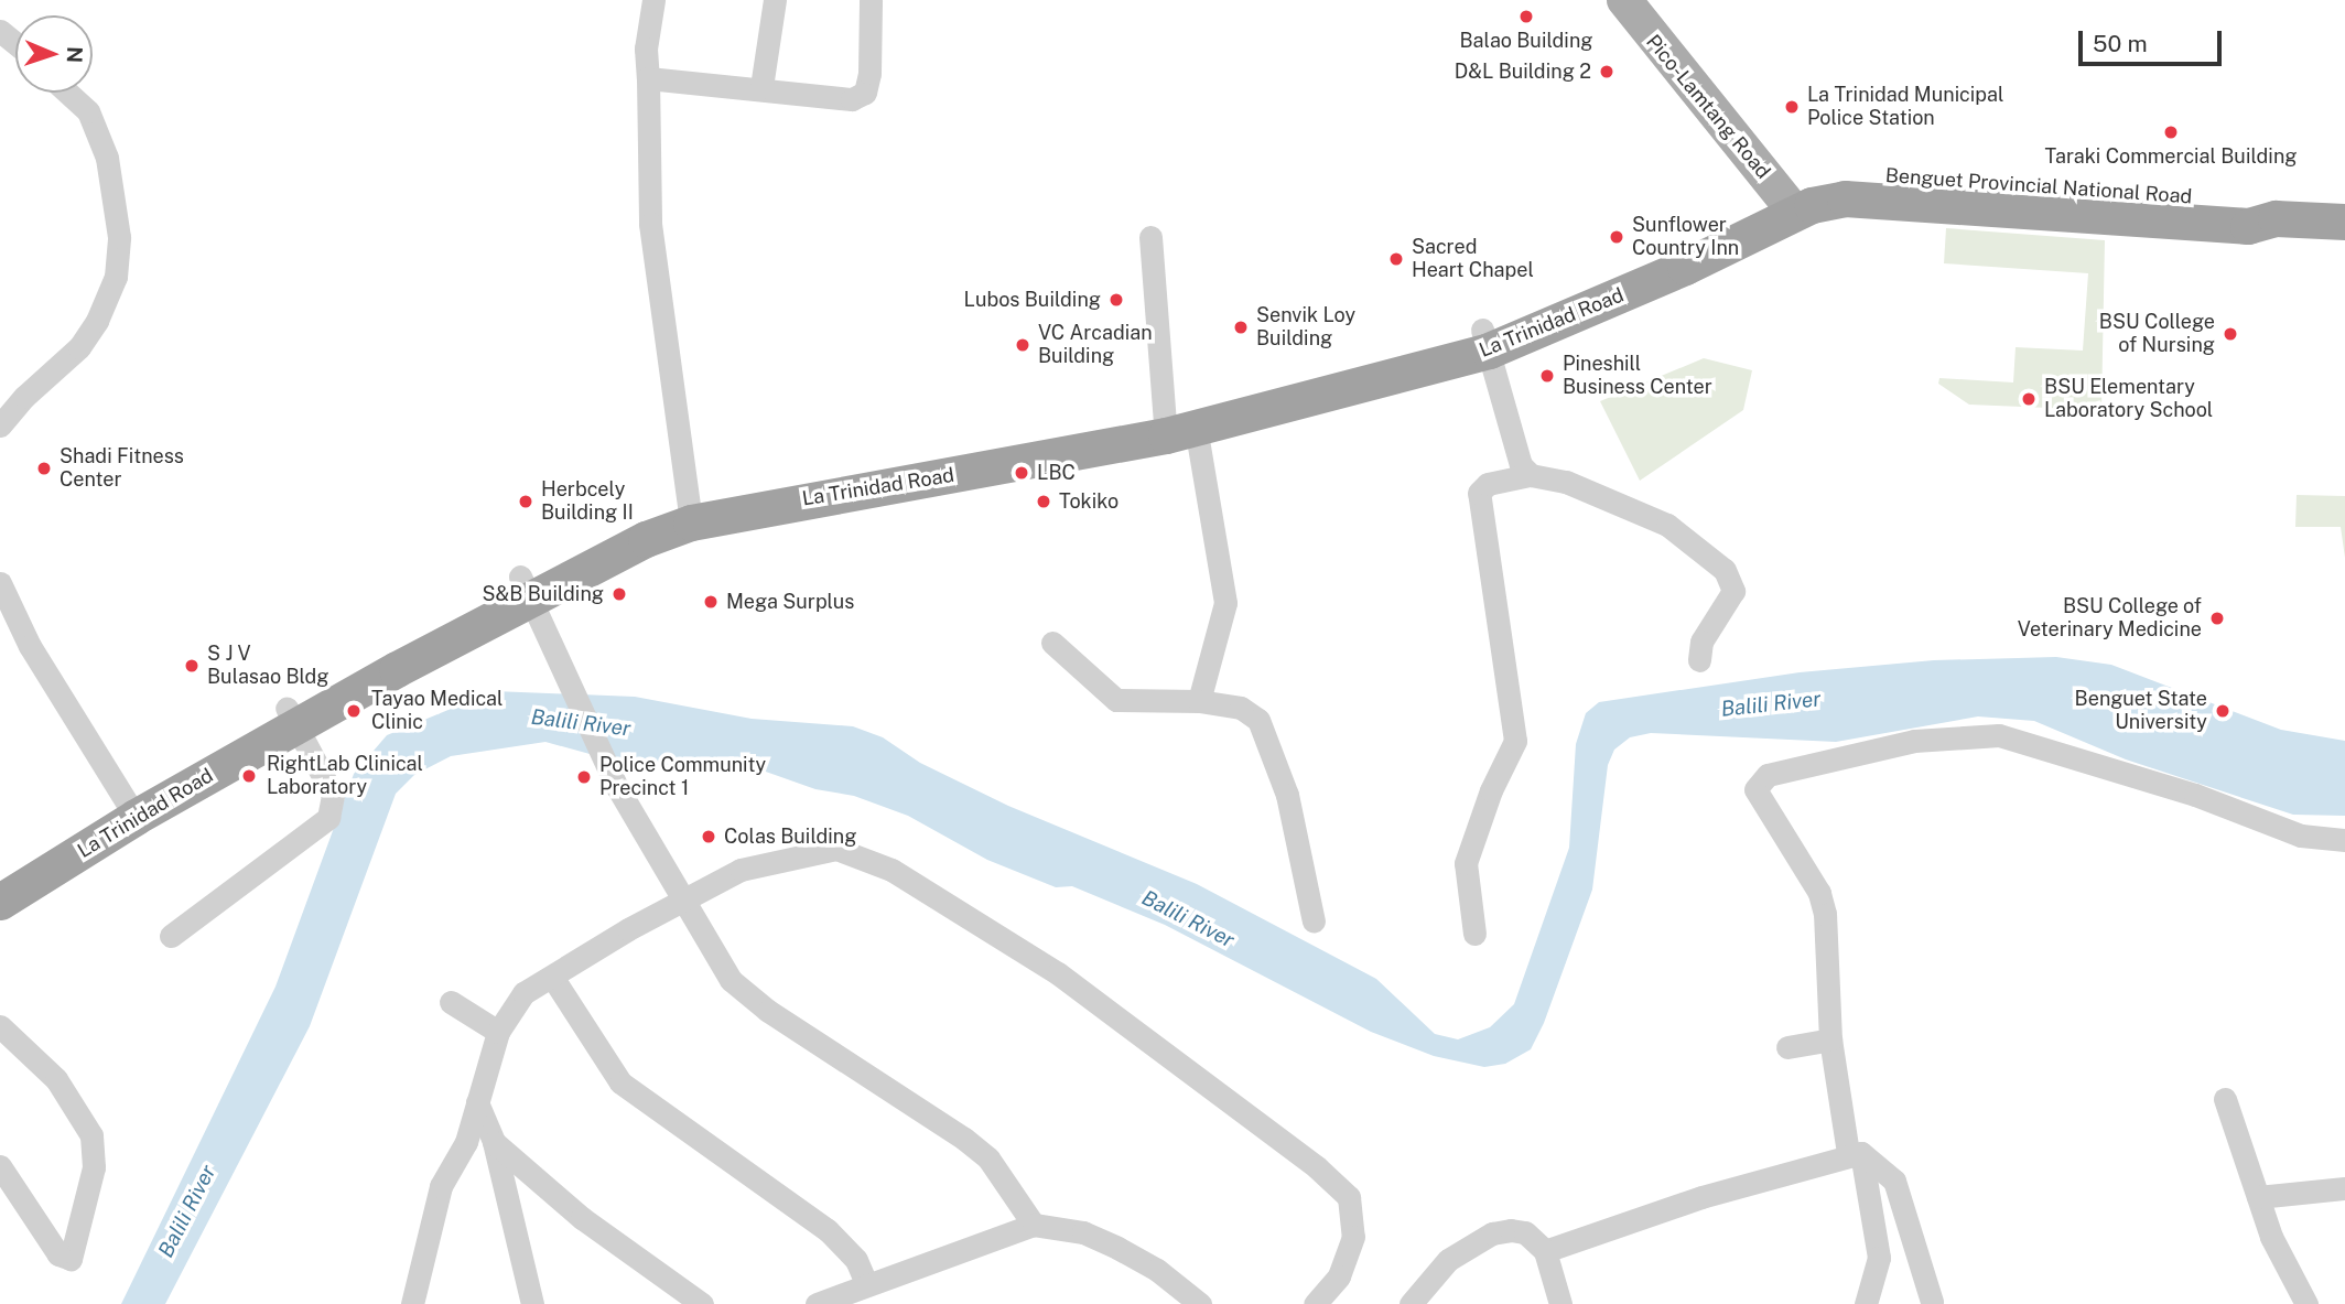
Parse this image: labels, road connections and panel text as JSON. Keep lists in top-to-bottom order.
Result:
{
  "streets": {
    "highway": ["Benguet Provincial National Road", "La Trinidad Road"],
    "main road": ["Pico-Lamtang Road"]
  },
  "crossings": [
    ["Pico-Lamtang Road", "Benguet Provincial National Road"],
    ["Pico-Lamtang Road", "La Trinidad Road"],
    ["Benguet Provincial National Road", "La Trinidad Road"]
  ],
  "water": ["Balili River"],
  "places": [
    "Balao Building",
    "D&L Building 2",
    "La Trinidad Municipal Police Station",
    "Taraki Commercial Building",
    "Sunflower Country Inn",
    "Sacred Heart Chapel",
    "Lubos Building",
    "Senvik Loy Building",
    "BSU College of Nursing",
    "VC Arcadian Building",
    "Pineshill Business Center",
    "BSU Elementary Laboratory School",
    "Shadi Fitness Center",
    "LBC",
    "Herbcely Building II",
    "Tokiko",
    "S&B Building",
    "Mega Surplus",
    "BSU College of Veterinary Medicine",
    "S J V Bulasao Bldg",
    "Tayao Medical Clinic",
    "Benguet State University",
    "RightLab Clinical Laboratory",
    "Police Community Precinct 1",
    "Colas Building"
  ],
  "scale_bar": "50 m",
  "north": "right"
}
